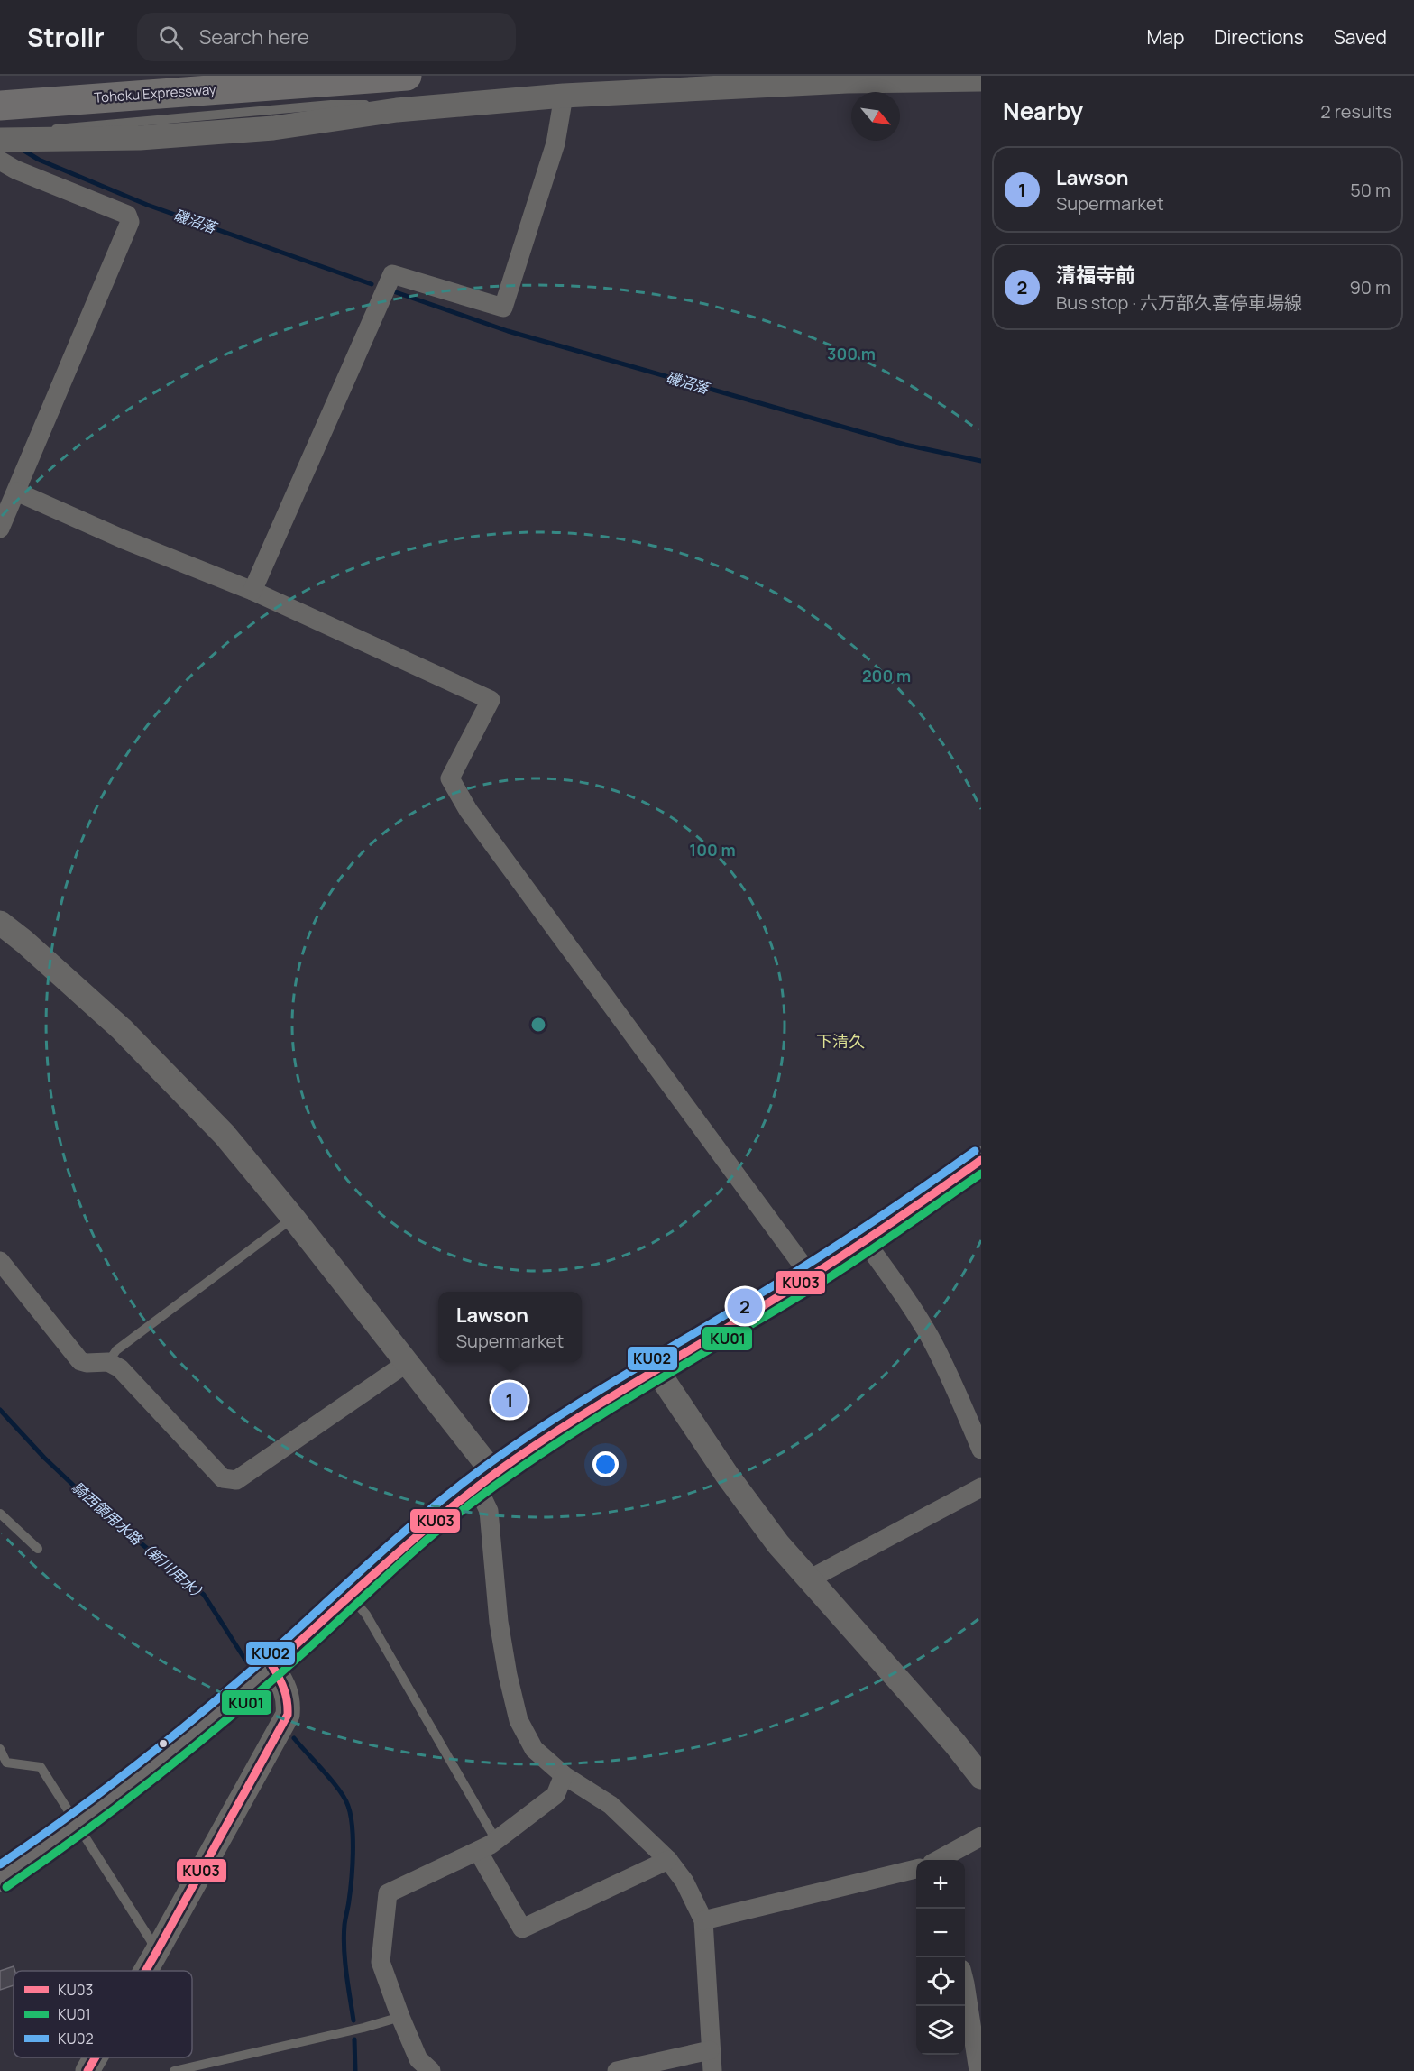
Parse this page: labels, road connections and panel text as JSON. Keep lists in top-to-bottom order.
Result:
{
  "streets": {
    "highway": ["Tohoku Expressway"]
  },
  "districts": ["下清久"],
  "water": ["磯沼落", "騎西領用水路（新川用水）"],
  "lines": ["transit line KU02", "transit line KU03", "transit line KU01"],
  "legend": ["KU03", "KU01", "KU02"],
  "north": "bottom right",
  "page": {
    "header": "Strollr",
    "search": "Search here",
    "nav": ["Map", "Directions", "Saved"],
    "heading": ["Nearby", "2 results"],
    "list": [
      {
        "mark": "1",
        "name": "Lawson",
        "note": "Supermarket",
        "value": "50 m"
      },
      {
        "mark": "2",
        "name": "清福寺前",
        "note": "Bus stop · 六万部久喜停車場線",
        "value": "90 m"
      }
    ],
    "pins": ["2", "1"],
    "popup": ["Lawson", "Supermarket"],
    "map_buttons": ["+", "−"]
  },
  "rings": ["300 m", "200 m", "100 m"]
}
